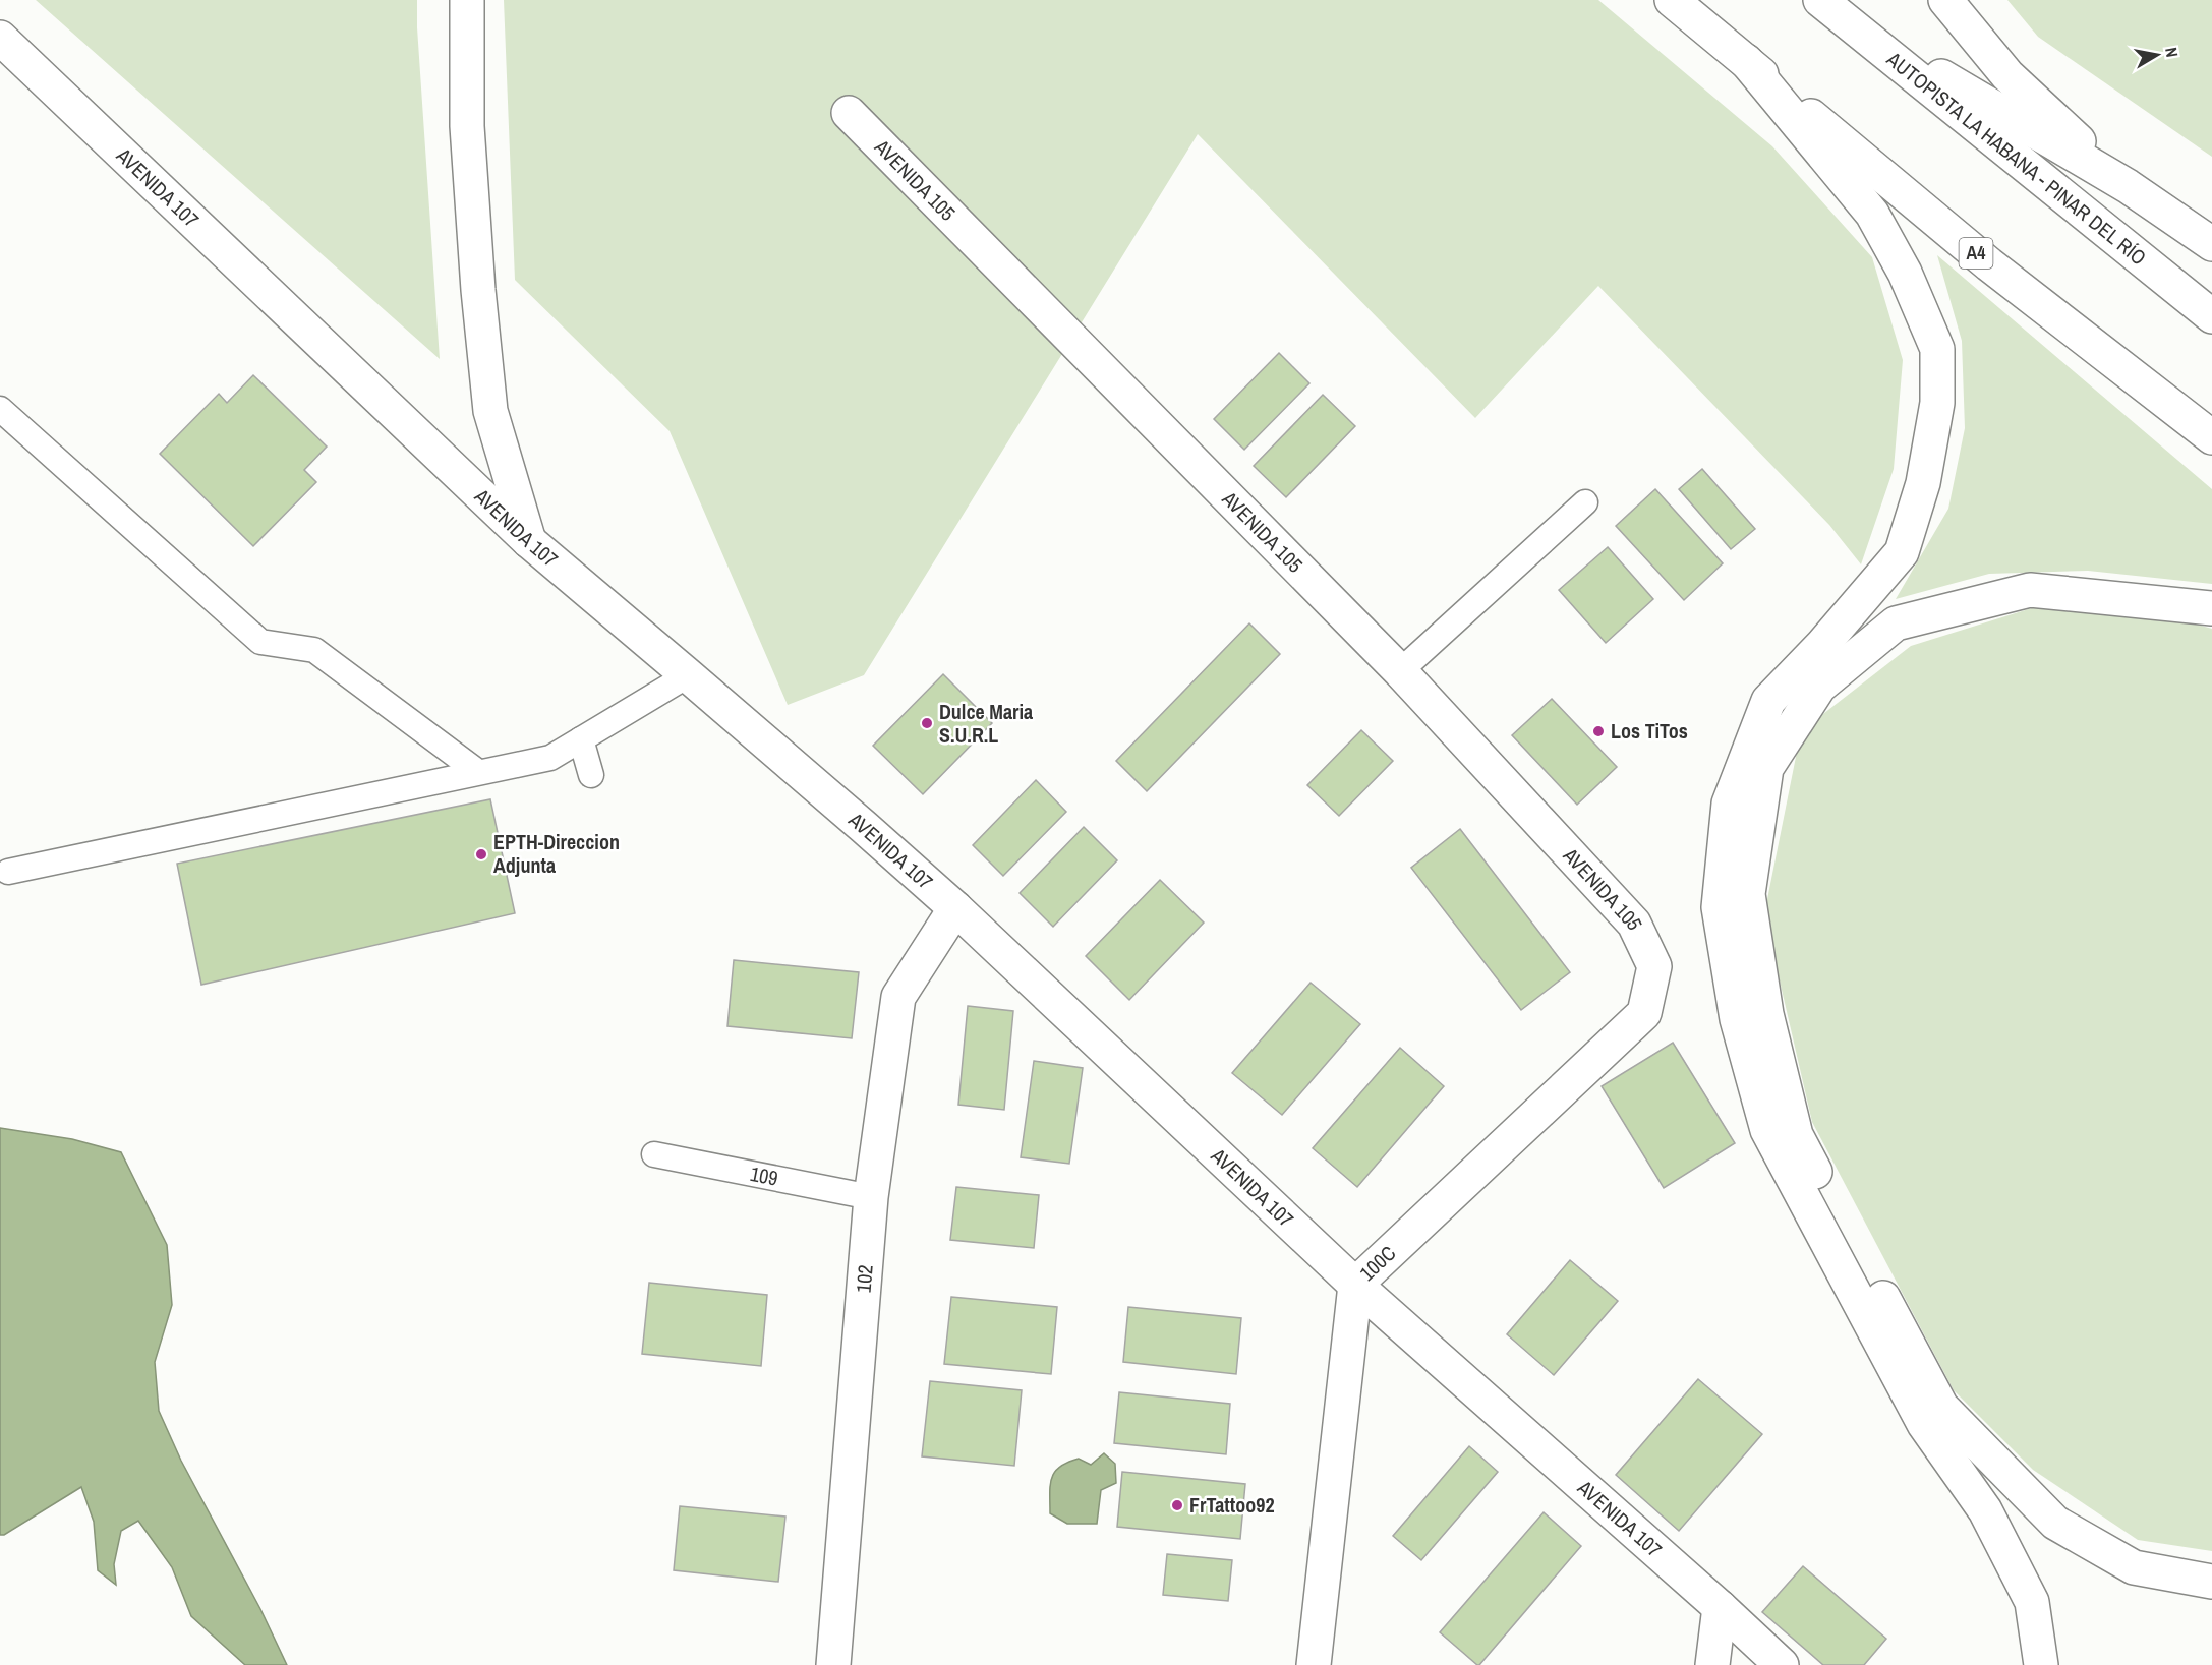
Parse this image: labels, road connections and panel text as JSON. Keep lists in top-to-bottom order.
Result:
{
  "streets": {
    "main road": [
      "AUTOPISTA LA HABANA - PINAR DEL RÍO",
      "AVENIDA 105",
      "AVENIDA 107",
      "A4",
      "100C",
      "102"
    ],
    "lane": ["109"]
  },
  "crossings": [
    ["AVENIDA 105", "100C"],
    ["AVENIDA 107", "100C"],
    ["AVENIDA 107", "102"],
    ["109", "102"]
  ],
  "places": [
    "Dulce Maria S.U.R.L",
    "Los TiTos",
    "EPTH-Direccion Adjunta",
    "FrTattoo92"
  ],
  "north": "right"
}
